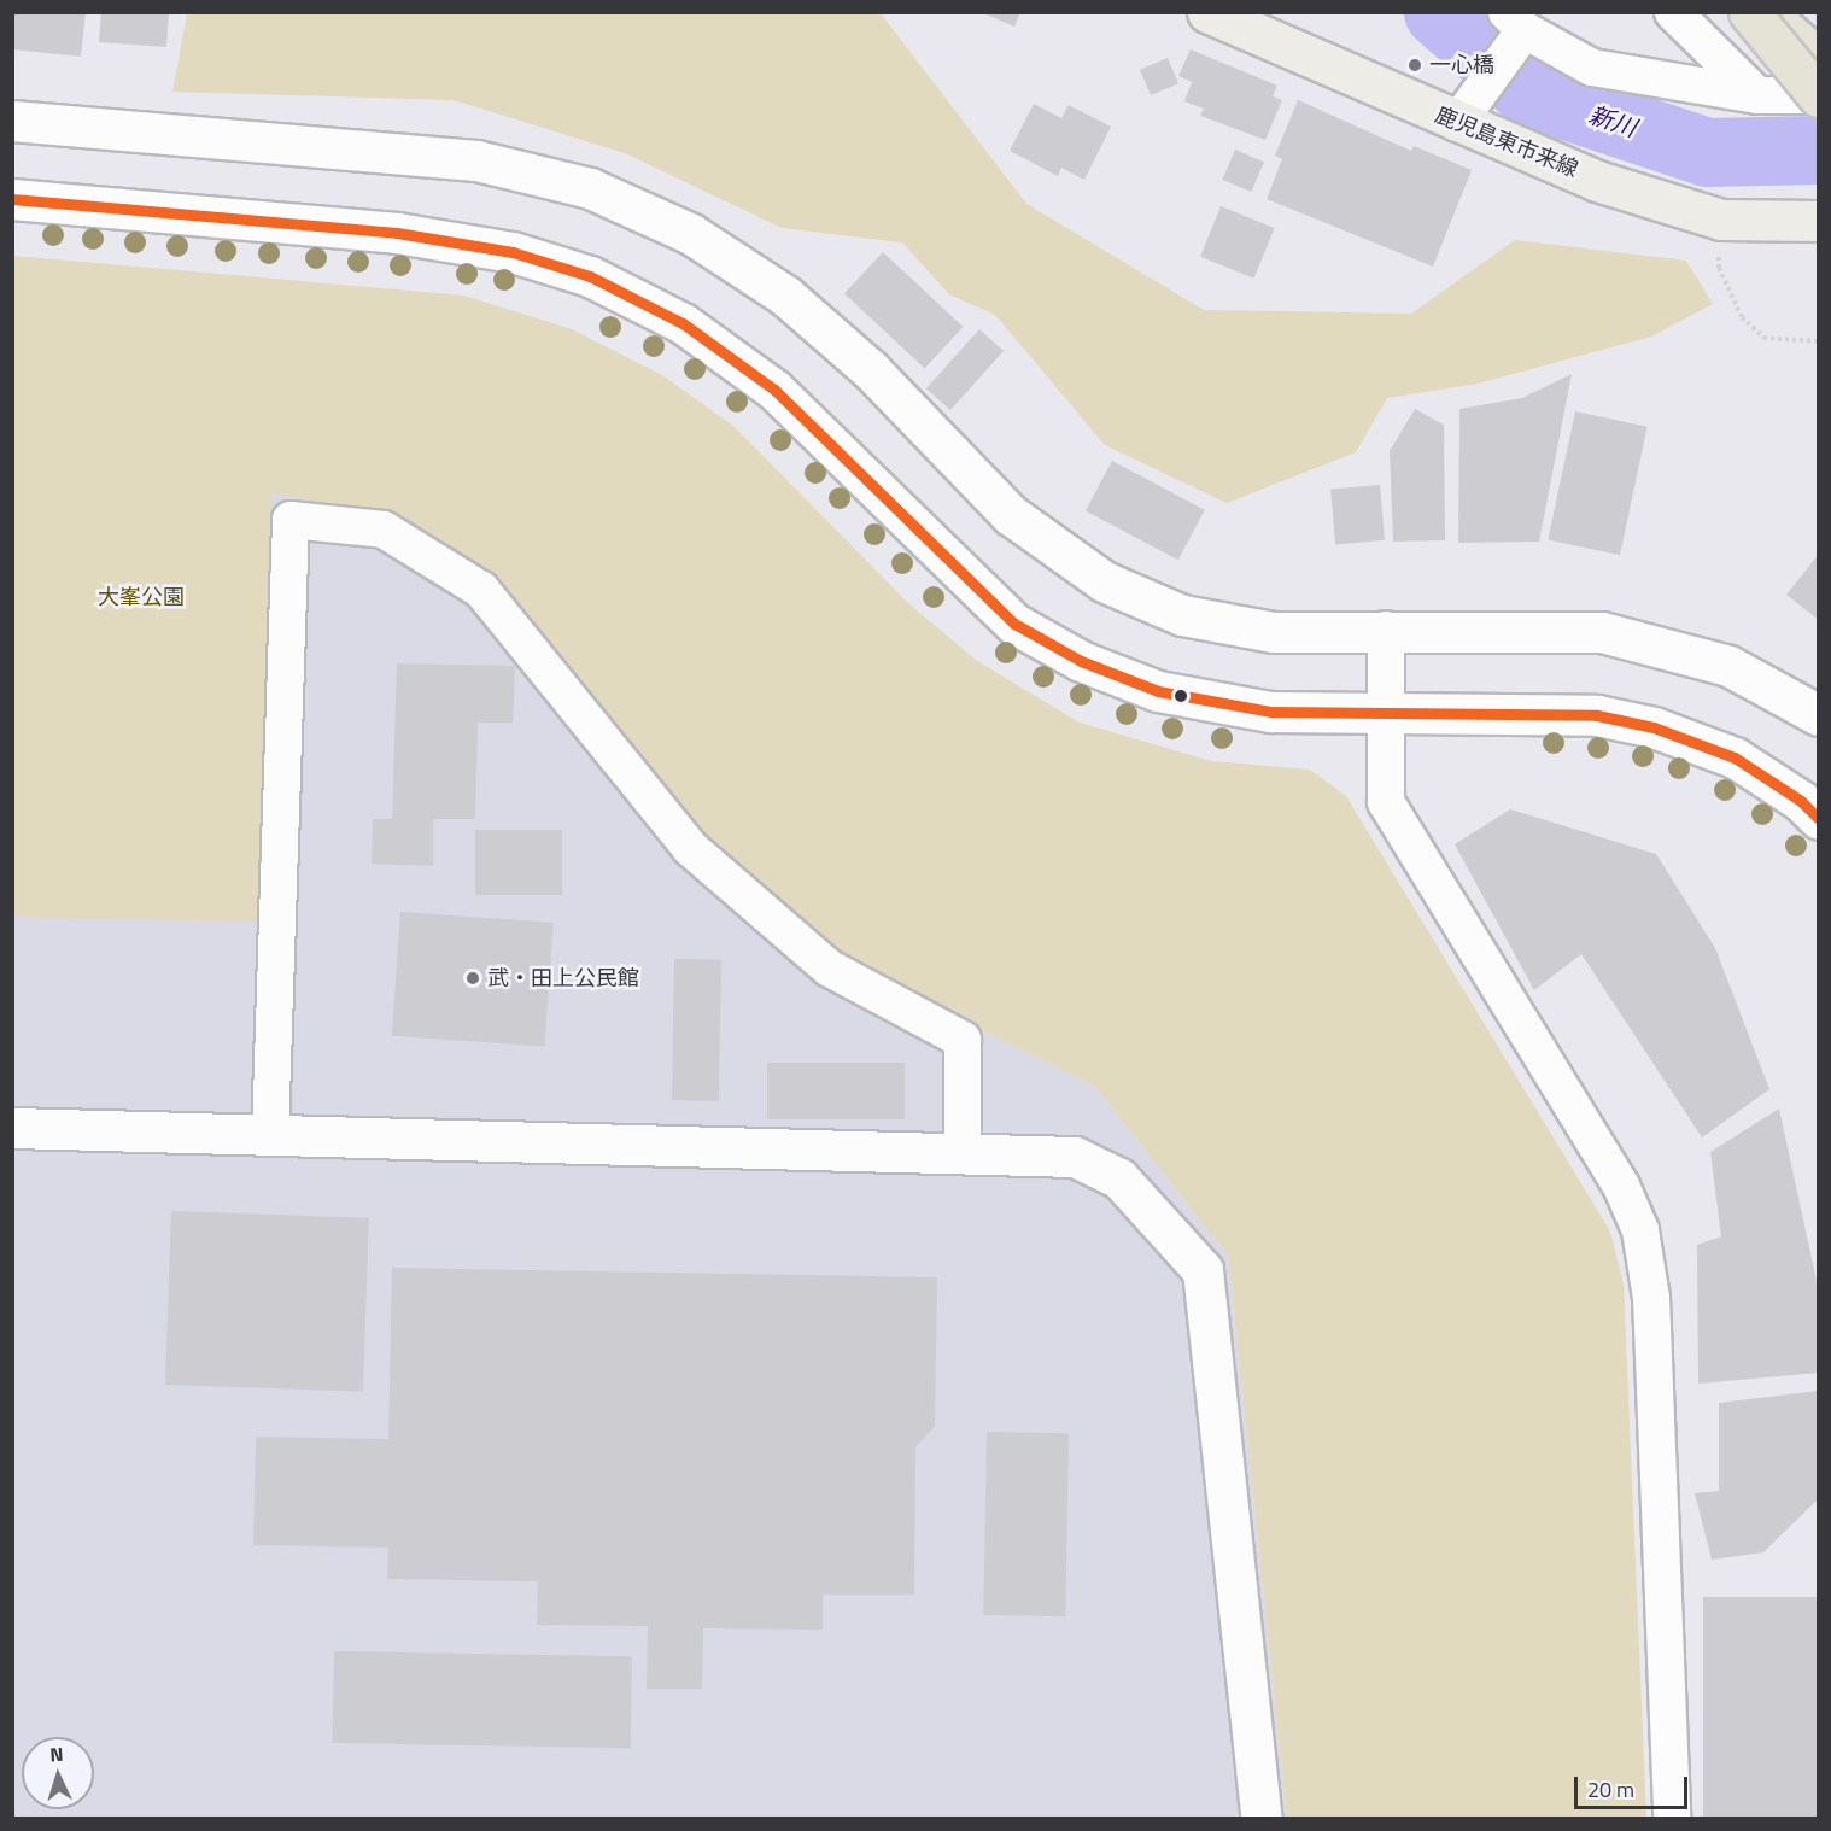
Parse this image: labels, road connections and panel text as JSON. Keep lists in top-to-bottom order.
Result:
{
  "streets": {
    "main road": ["鹿児島東市来線"]
  },
  "water": ["新川"],
  "parks": ["大峯公園"],
  "places": ["一心橋", "武・田上公民館"],
  "scale_bar": "20 m",
  "north": "top"
}
